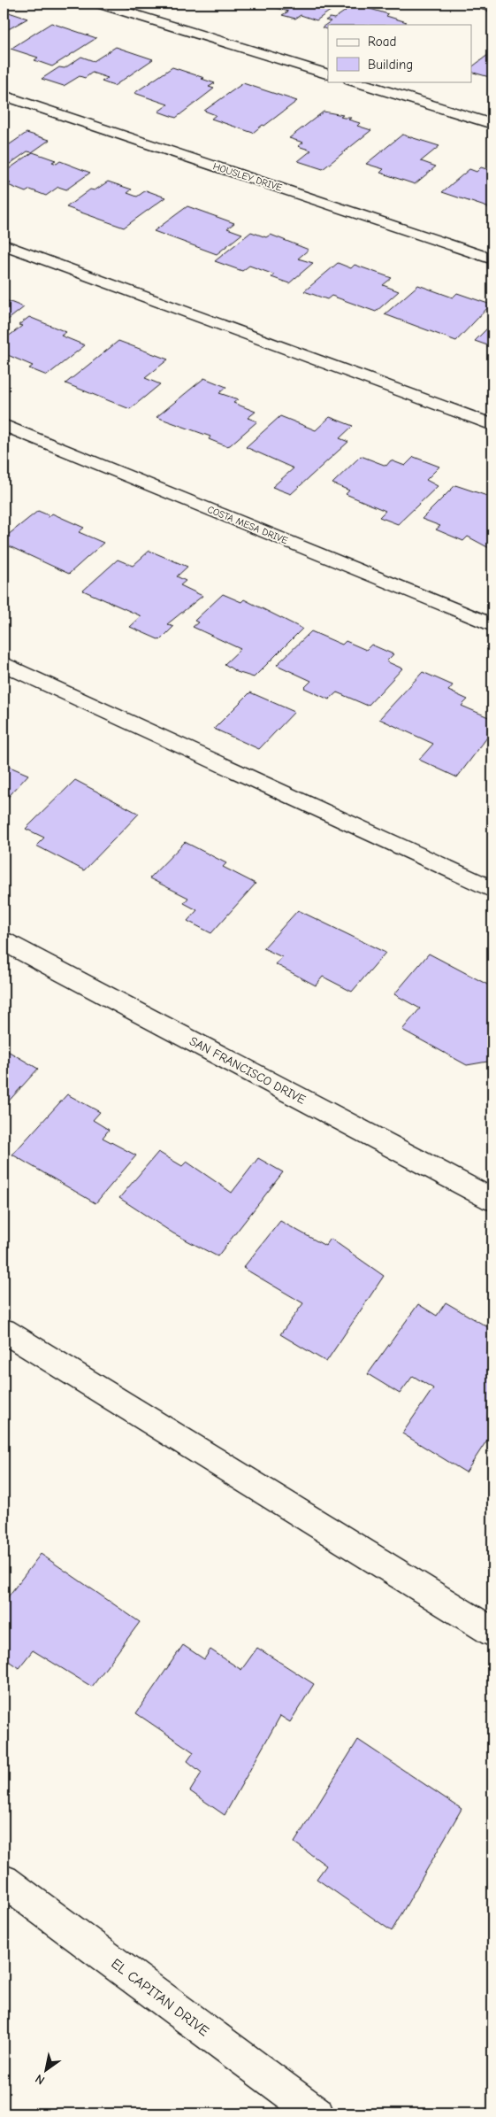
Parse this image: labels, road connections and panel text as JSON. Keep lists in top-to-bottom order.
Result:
{
  "streets": {
    "street": [
      "HOUSLEY DRIVE",
      "COSTA MESA DRIVE",
      "SAN FRANCISCO DRIVE",
      "EL CAPITAN DRIVE"
    ]
  },
  "legend": ["Road", "Building"],
  "north": "bottom left"
}
